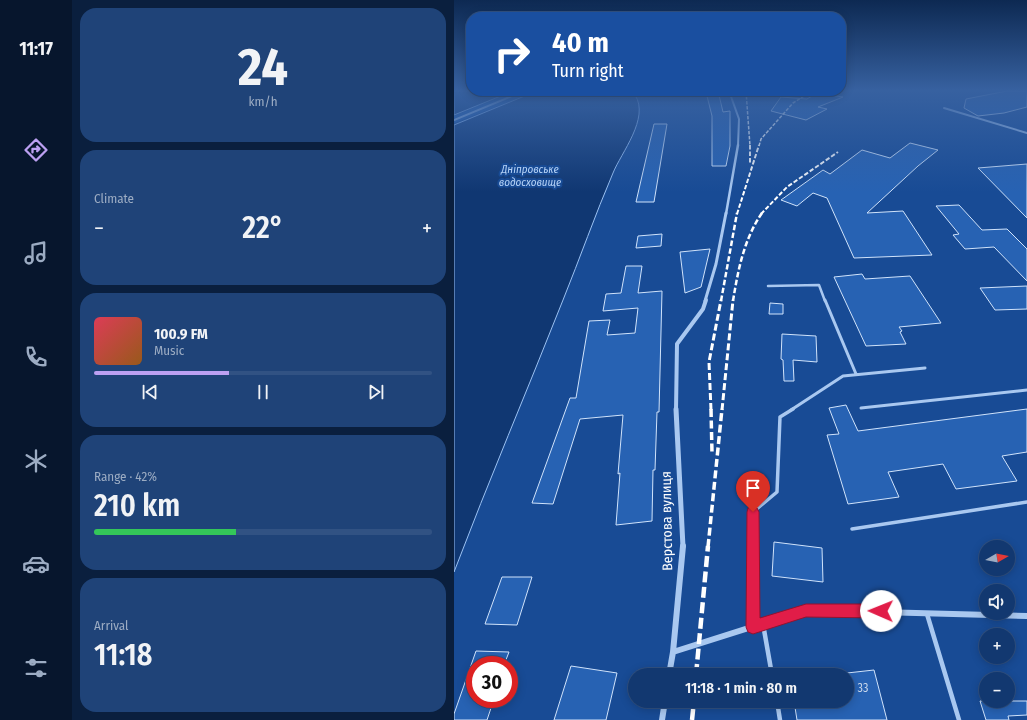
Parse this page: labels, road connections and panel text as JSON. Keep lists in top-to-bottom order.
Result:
{
  "streets": {
    "street": ["Верстова вулиця"]
  },
  "water": ["Дніпровське водосховище"],
  "house_numbers": ["33"],
  "north": "right",
  "page": {
    "tabs": "11:17",
    "tile": [
      ["24", "km/h"],
      "Climate",
      ["Range · 42%", "210 km"],
      ["Arrival", "11:18"]
    ],
    "turn": ["40 m", "Turn right"],
    "heat": ["−", "22°", "+"],
    "song": ["100.9 FM", "Music"],
    "map_buttons": ["+", "−"],
    "limit": "30",
    "trip": "11:18 · 1 min · 80 m"
  }
}
